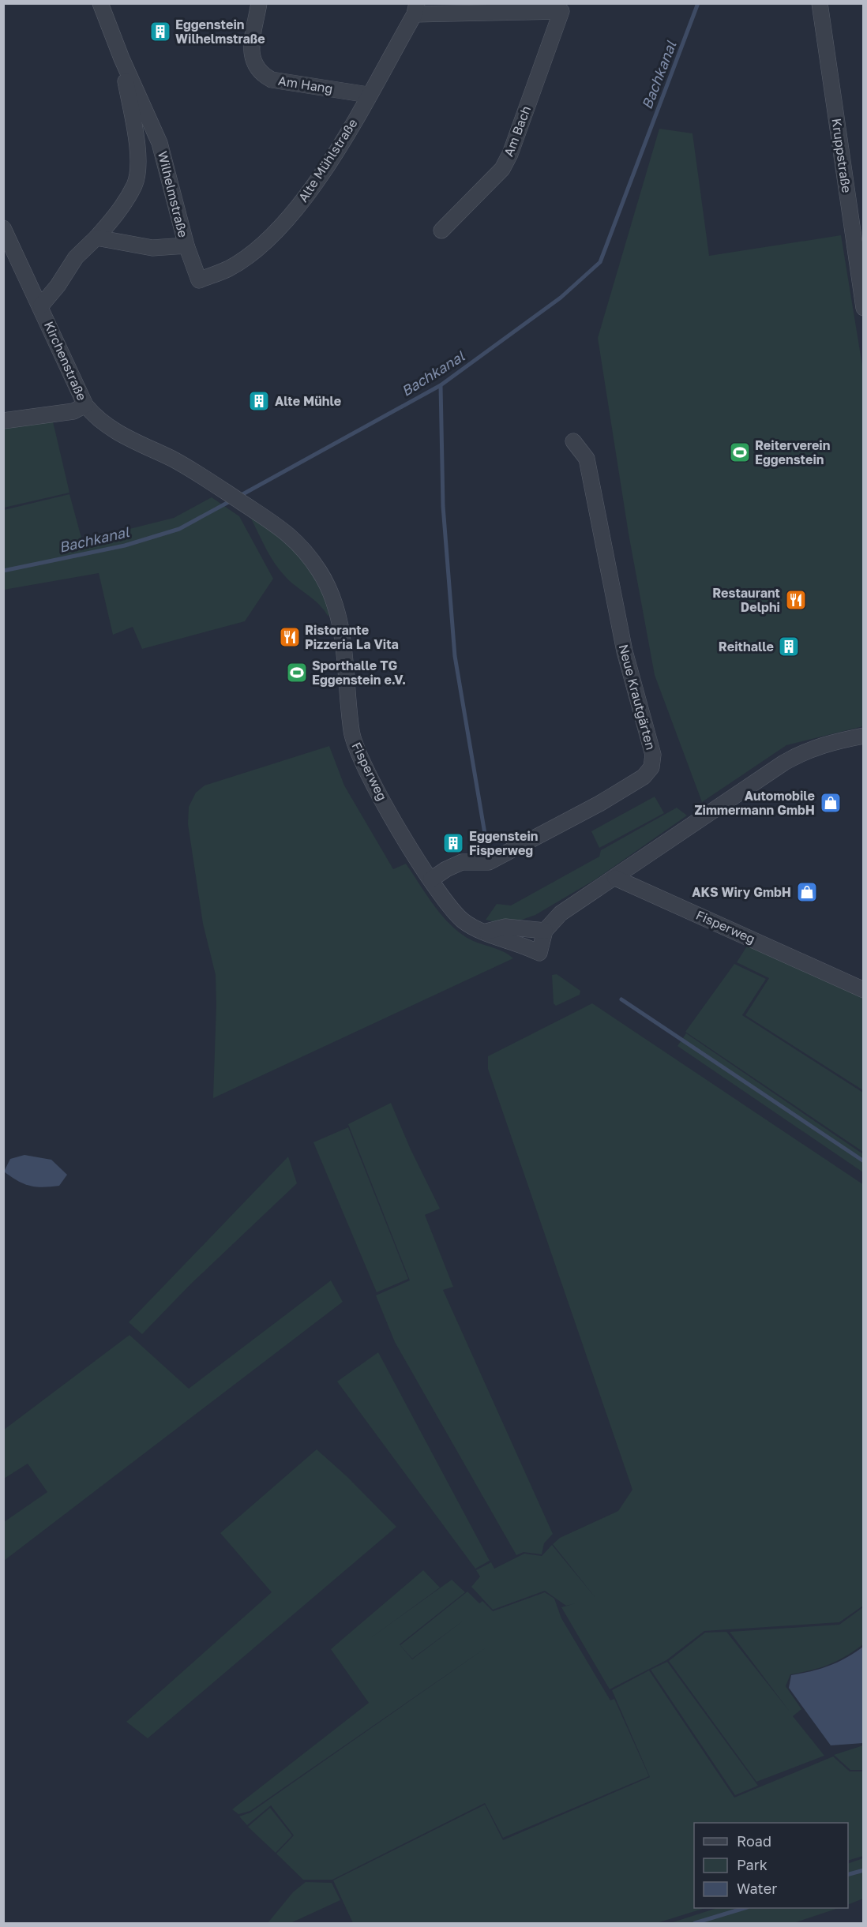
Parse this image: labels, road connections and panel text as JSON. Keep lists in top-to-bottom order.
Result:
{
  "streets": {
    "street": [
      "Am Hang",
      "Am Bach",
      "Kruppstraße",
      "Alte Mühlstraße",
      "Wilhelmstraße",
      "Kirchenstraße",
      "Neue Krautgärten",
      "Fisperweg"
    ]
  },
  "crossings": [
    ["Am Hang", "Alte Mühlstraße"],
    ["Am Bach", "Alte Mühlstraße"],
    ["Alte Mühlstraße", "Wilhelmstraße"],
    ["Wilhelmstraße", "Kirchenstraße"],
    ["Kirchenstraße", "Fisperweg"],
    ["Neue Krautgärten", "Fisperweg"]
  ],
  "water": ["Bachkanal"],
  "places": {
    "building": [
      "Eggenstein Wilhelmstraße",
      "Alte Mühle",
      "Reithalle",
      "Eggenstein Fisperweg"
    ],
    "sports": ["Reiterverein Eggenstein", "Sporthalle TG Eggenstein e.V."],
    "restaurant": ["Restaurant Delphi", "Ristorante Pizzeria La Vita"],
    "shop": ["Automobile Zimmermann GmbH", "AKS Wiry GmbH"]
  },
  "legend": ["Road", "Park", "Water"]
}
